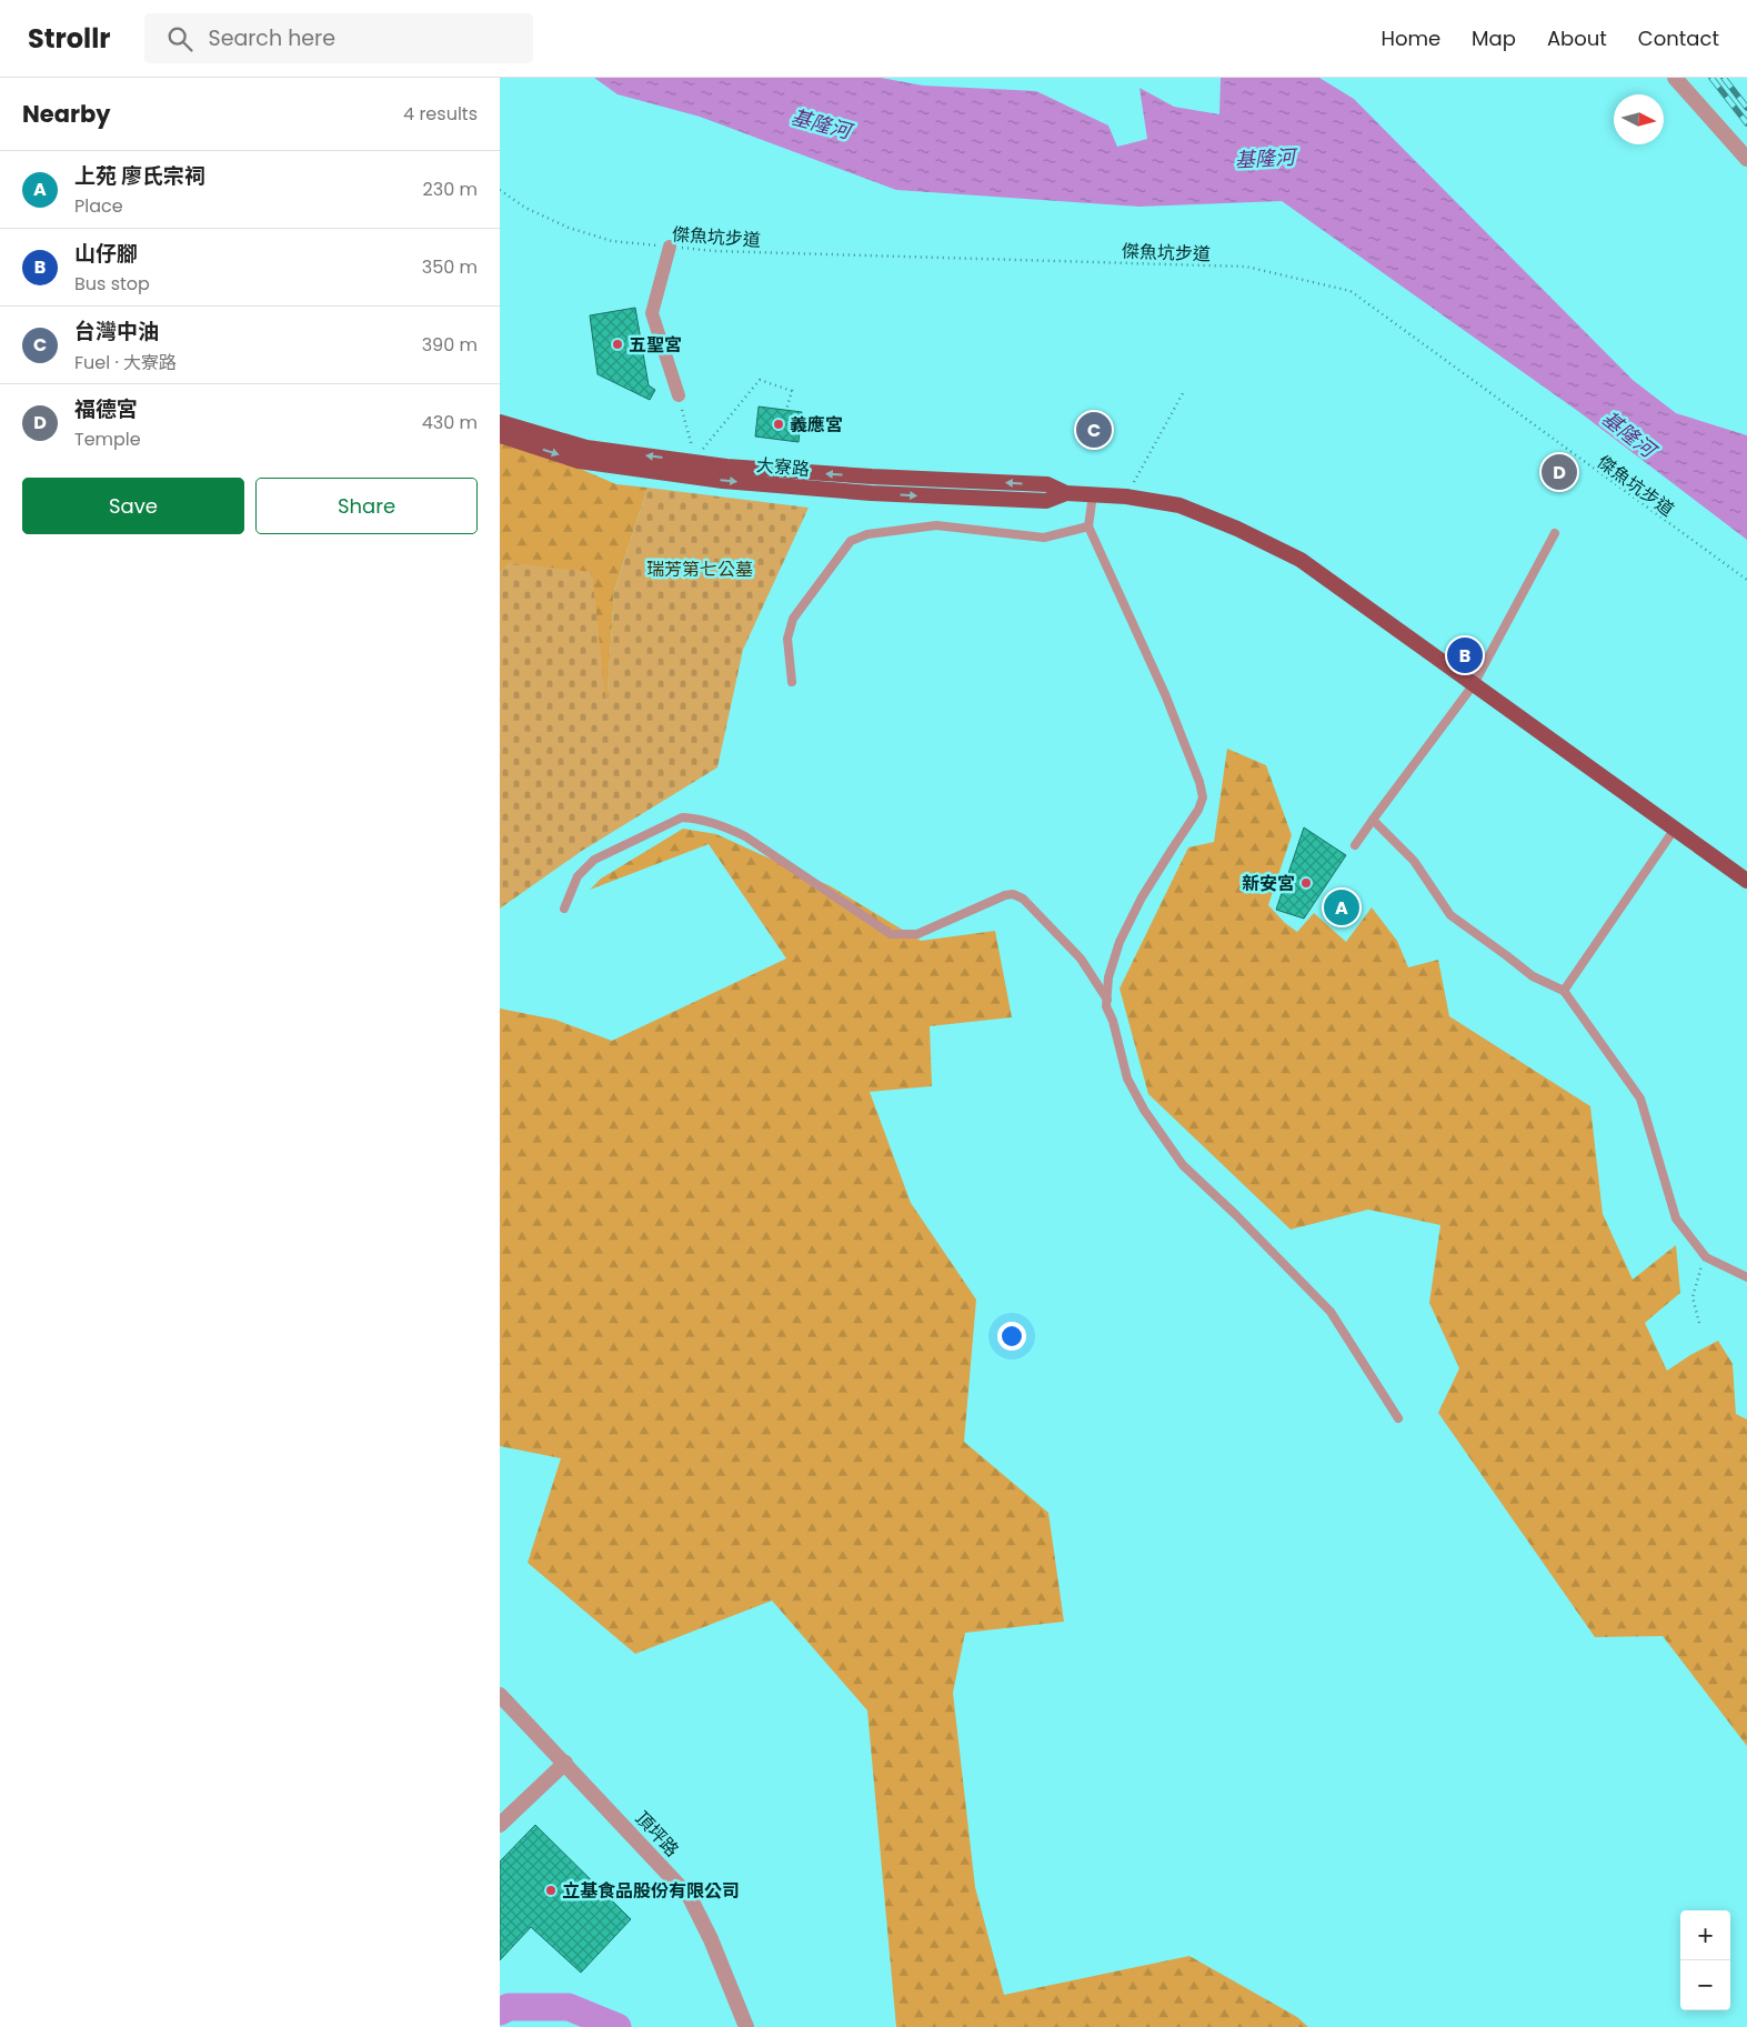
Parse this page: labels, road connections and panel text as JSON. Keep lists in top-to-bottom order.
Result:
{
  "streets": {
    "main road": ["大寮路"],
    "street": ["頂坪路"],
    "path": ["傑魚坑步道"]
  },
  "water": ["基隆河"],
  "parks": ["瑞芳第七公墓"],
  "places": [
    "五聖宮",
    "義應宮",
    "新安宮",
    "立基食品股份有限公司"
  ],
  "north": "right",
  "page": {
    "header": "Strollr",
    "search": "Search here",
    "nav": [
      "Home",
      "Map",
      "About",
      "Contact"
    ],
    "heading": ["Nearby", "4 results"],
    "list": [
      {
        "mark": "A",
        "name": "上苑 廖氏宗祠",
        "note": "Place",
        "value": "230 m"
      },
      {
        "mark": "B",
        "name": "山仔腳",
        "note": "Bus stop",
        "value": "350 m"
      },
      {
        "mark": "C",
        "name": "台灣中油",
        "note": "Fuel · 大寮路",
        "value": "390 m"
      },
      {
        "mark": "D",
        "name": "福德宮",
        "note": "Temple",
        "value": "430 m"
      }
    ],
    "pins": [
      "C",
      "D",
      "B",
      "A"
    ],
    "buttons": ["Save", "Share"],
    "map_buttons": ["+", "−"]
  }
}
